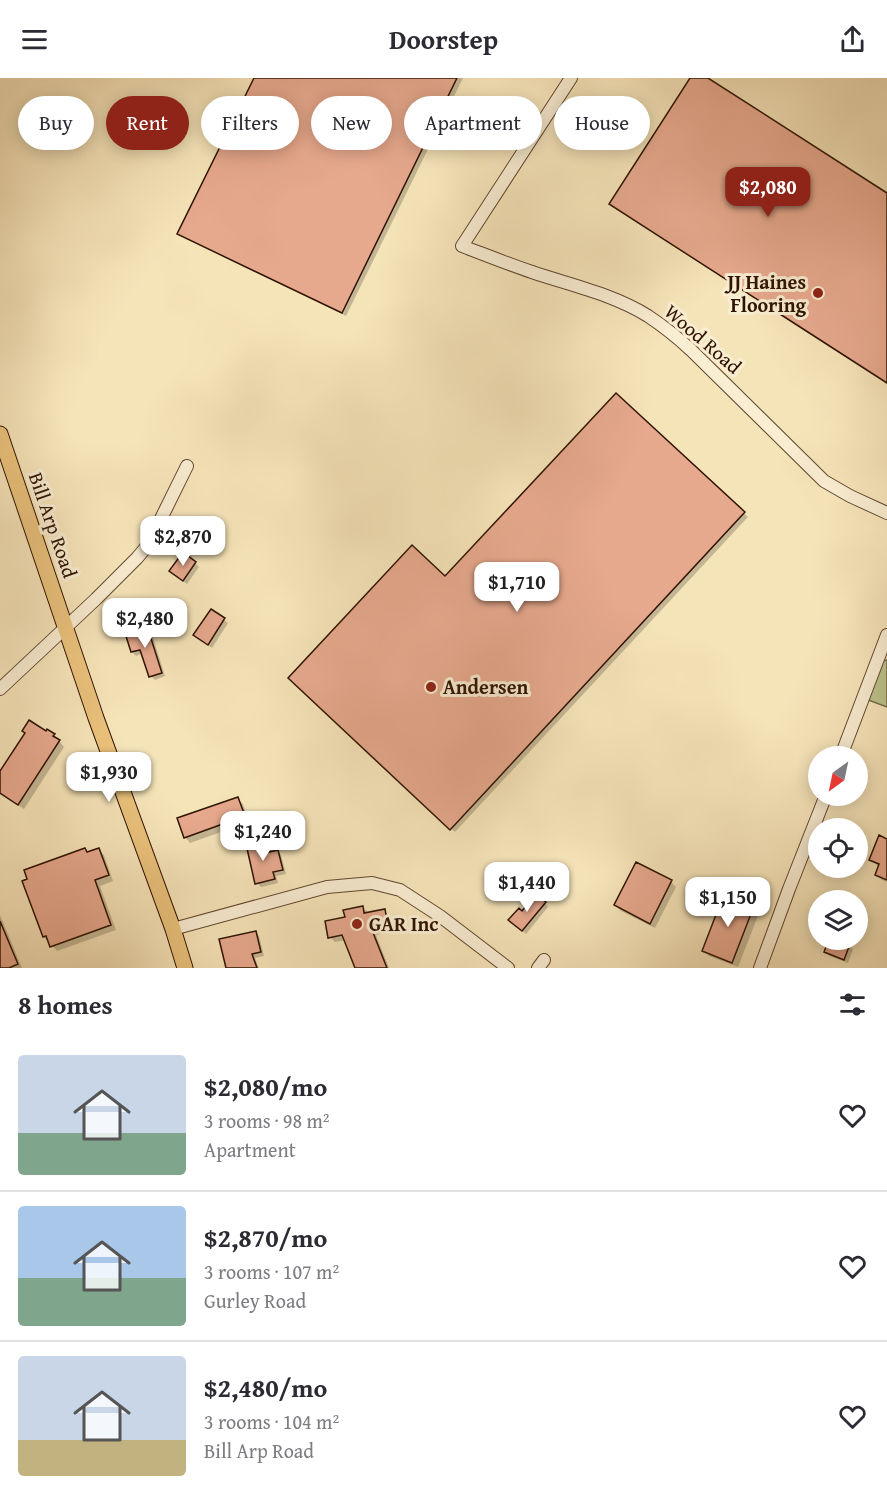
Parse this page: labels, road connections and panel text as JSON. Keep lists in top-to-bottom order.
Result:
{
  "streets": {
    "main road": ["Bill Arp Road"],
    "street": ["Wood Road"]
  },
  "places": ["JJ Haines Flooring", "Andersen", "GAR Inc"],
  "north": "bottom left",
  "page": {
    "header": "Doorstep",
    "chip": [
      "Buy",
      "Rent",
      "Filters",
      "New",
      "Apartment",
      "House"
    ],
    "price": [
      "$2,080",
      "$2,870",
      "$1,710",
      "$2,480",
      "$1,930",
      "$1,240",
      "$1,440",
      "$1,150"
    ],
    "heading": "8 homes",
    "list": [
      {
        "name": "$2,080/mo",
        "note": "3 rooms · 98 m² · Apartment"
      },
      {
        "name": "$2,870/mo",
        "note": "3 rooms · 107 m² · Gurley Road"
      },
      {
        "name": "$2,480/mo",
        "note": "3 rooms · 104 m² · Bill Arp Road"
      }
    ]
  }
}
